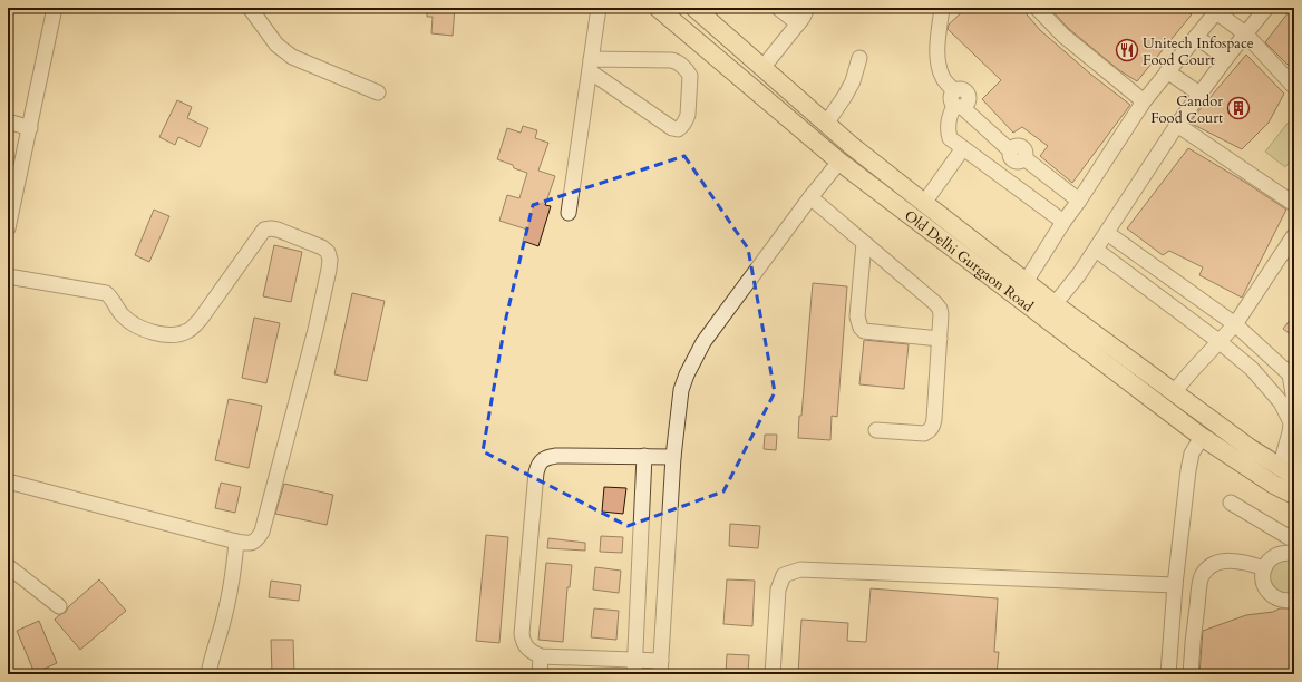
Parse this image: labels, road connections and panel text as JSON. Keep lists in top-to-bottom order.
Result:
{
  "streets": {
    "main road": ["Old Delhi Gurgaon Road"]
  },
  "places": {
    "restaurant": ["Unitech Infospace Food Court"],
    "building": ["Candor Food Court"]
  }
}
